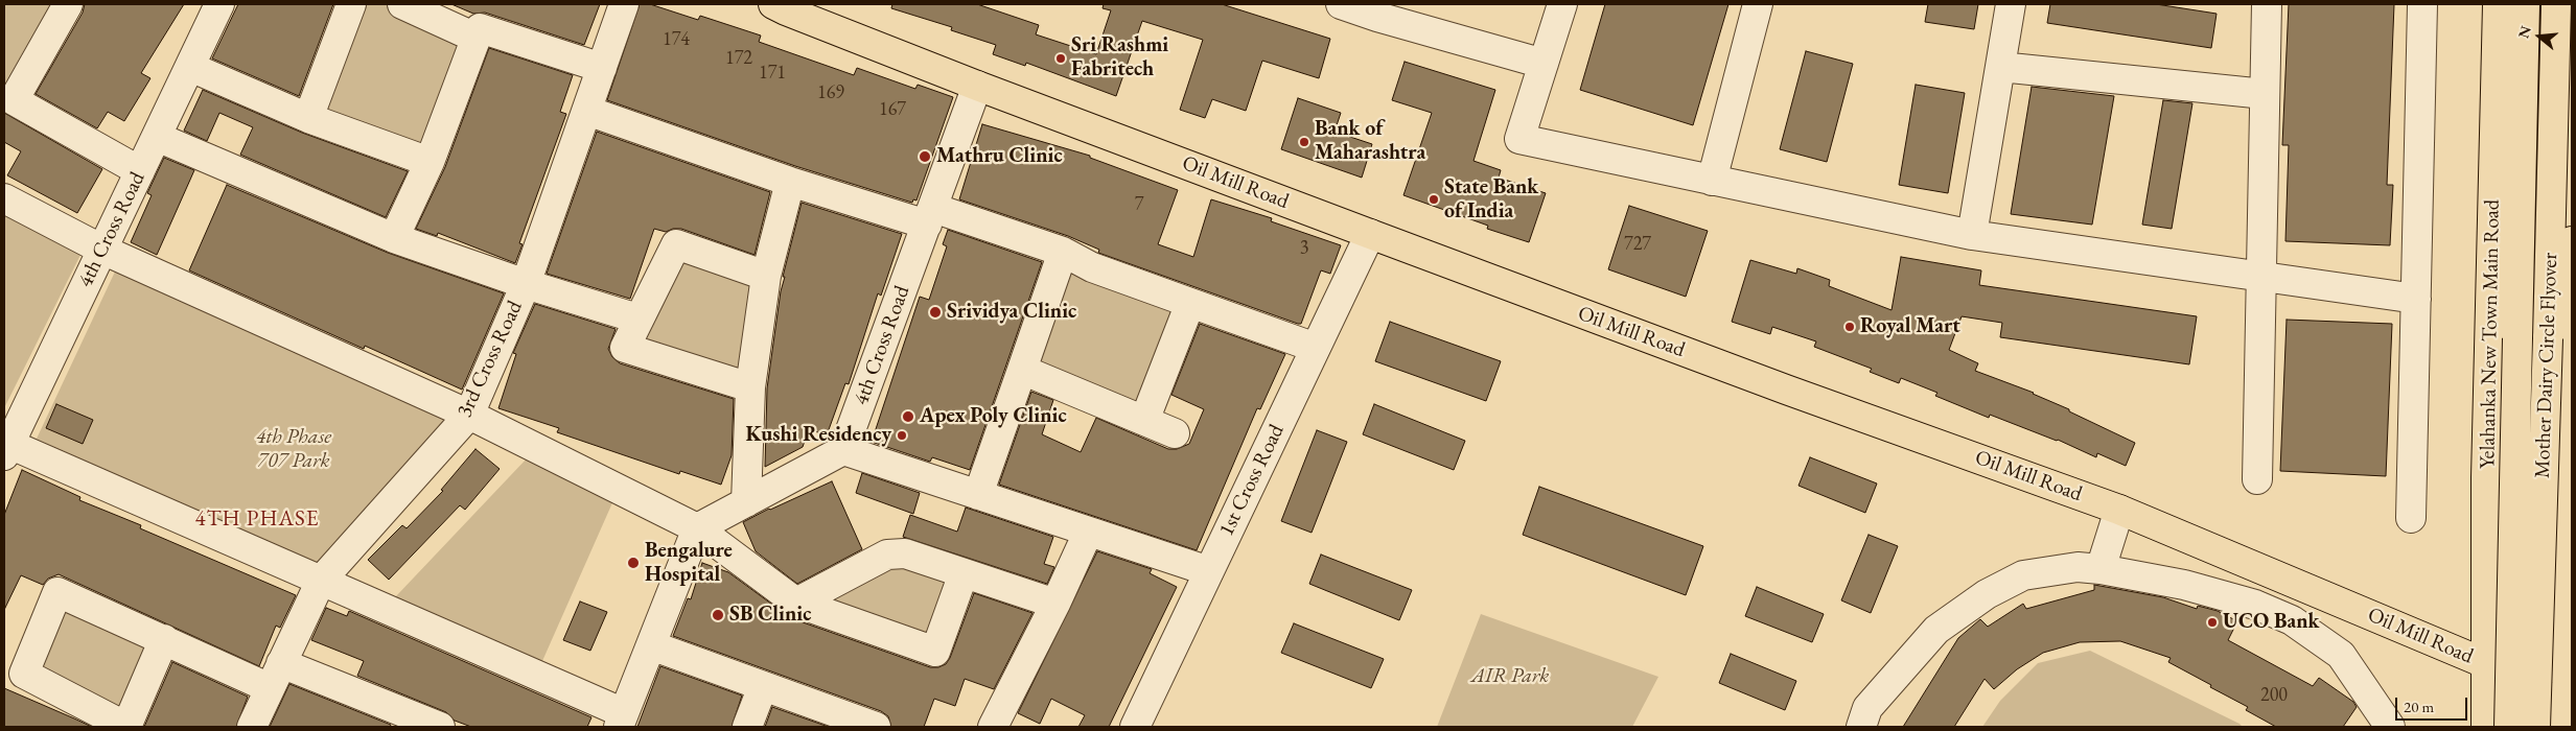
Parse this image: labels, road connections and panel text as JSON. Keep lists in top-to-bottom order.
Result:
{
  "streets": {
    "main road": ["Oil Mill Road", "Yelahanka New Town Main Road", "Mother Dairy Circle Flyover"],
    "street": ["4th Cross Road", "3rd Cross Road", "1st Cross Road"]
  },
  "crossings": [
    ["Oil Mill Road", "4th Cross Road"],
    ["Oil Mill Road", "Yelahanka New Town Main Road"],
    ["Oil Mill Road", "1st Cross Road"]
  ],
  "districts": ["4TH PHASE"],
  "parks": ["4th Phase 707 Park", "AIR Park"],
  "places": [
    "Sri Rashmi Fabritech",
    "Bank of Maharashtra",
    "Mathru Clinic",
    "State Bank of India",
    "Srividya Clinic",
    "Royal Mart",
    "Apex Poly Clinic",
    "Kushi Residency",
    "Bengalure Hospital",
    "SB Clinic",
    "UCO Bank"
  ],
  "house_numbers": [
    "174",
    "172",
    "171",
    "169",
    "167",
    "7",
    "727",
    "3",
    "200"
  ],
  "scale_bar": "20 m",
  "north": "left"
}
